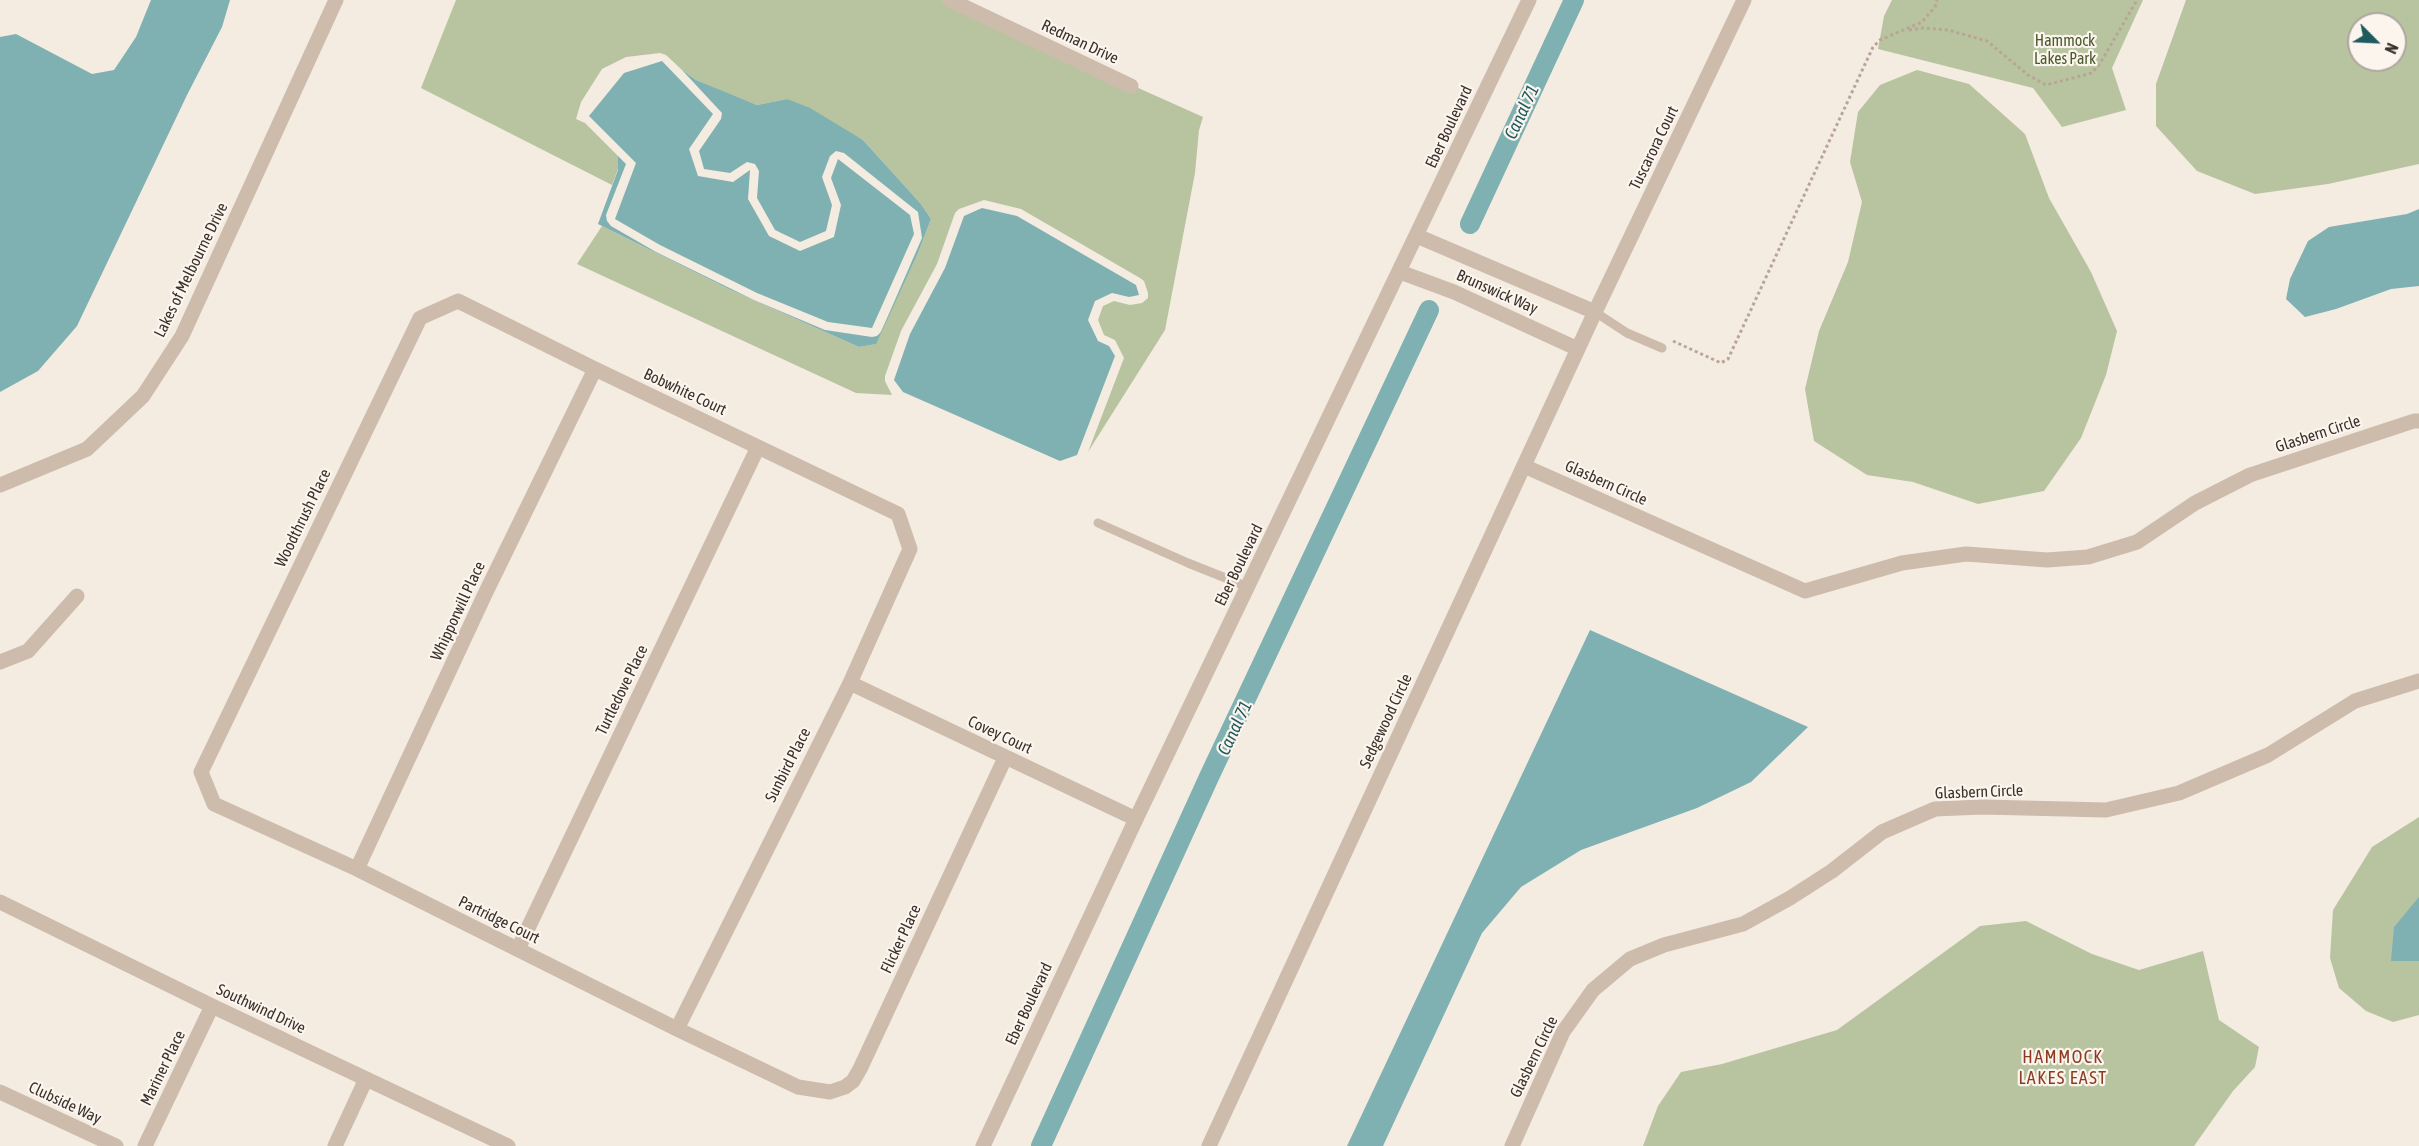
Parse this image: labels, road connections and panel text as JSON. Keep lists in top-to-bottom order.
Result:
{
  "streets": {
    "street": [
      "Redman Drive",
      "Eber Boulevard",
      "Tuscarora Court",
      "Lakes of Melbourne Drive",
      "Brunswick Way",
      "Bobwhite Court",
      "Glasbern Circle",
      "Woodthrush Place",
      "Whipporwill Place",
      "Turtledove Place",
      "Sedgewood Circle",
      "Covey Court",
      "Sunbird Place",
      "Partridge Court",
      "Flicker Place",
      "Southwind Drive",
      "Mariner Place",
      "Clubside Way"
    ]
  },
  "crossings": [
    ["Eber Boulevard", "Brunswick Way"],
    ["Eber Boulevard", "Covey Court"],
    ["Tuscarora Court", "Brunswick Way"],
    ["Tuscarora Court", "Sedgewood Circle"],
    ["Brunswick Way", "Sedgewood Circle"],
    ["Bobwhite Court", "Woodthrush Place"],
    ["Bobwhite Court", "Whipporwill Place"],
    ["Bobwhite Court", "Turtledove Place"],
    ["Bobwhite Court", "Sunbird Place"],
    ["Glasbern Circle", "Sedgewood Circle"],
    ["Woodthrush Place", "Partridge Court"],
    ["Whipporwill Place", "Partridge Court"],
    ["Turtledove Place", "Partridge Court"],
    ["Covey Court", "Sunbird Place"],
    ["Covey Court", "Flicker Place"],
    ["Sunbird Place", "Partridge Court"],
    ["Partridge Court", "Flicker Place"],
    ["Southwind Drive", "Mariner Place"]
  ],
  "districts": ["HAMMOCK LAKES EAST"],
  "water": ["Canal 71"],
  "parks": ["Hammock Lakes Park"],
  "north": "bottom right"
}
